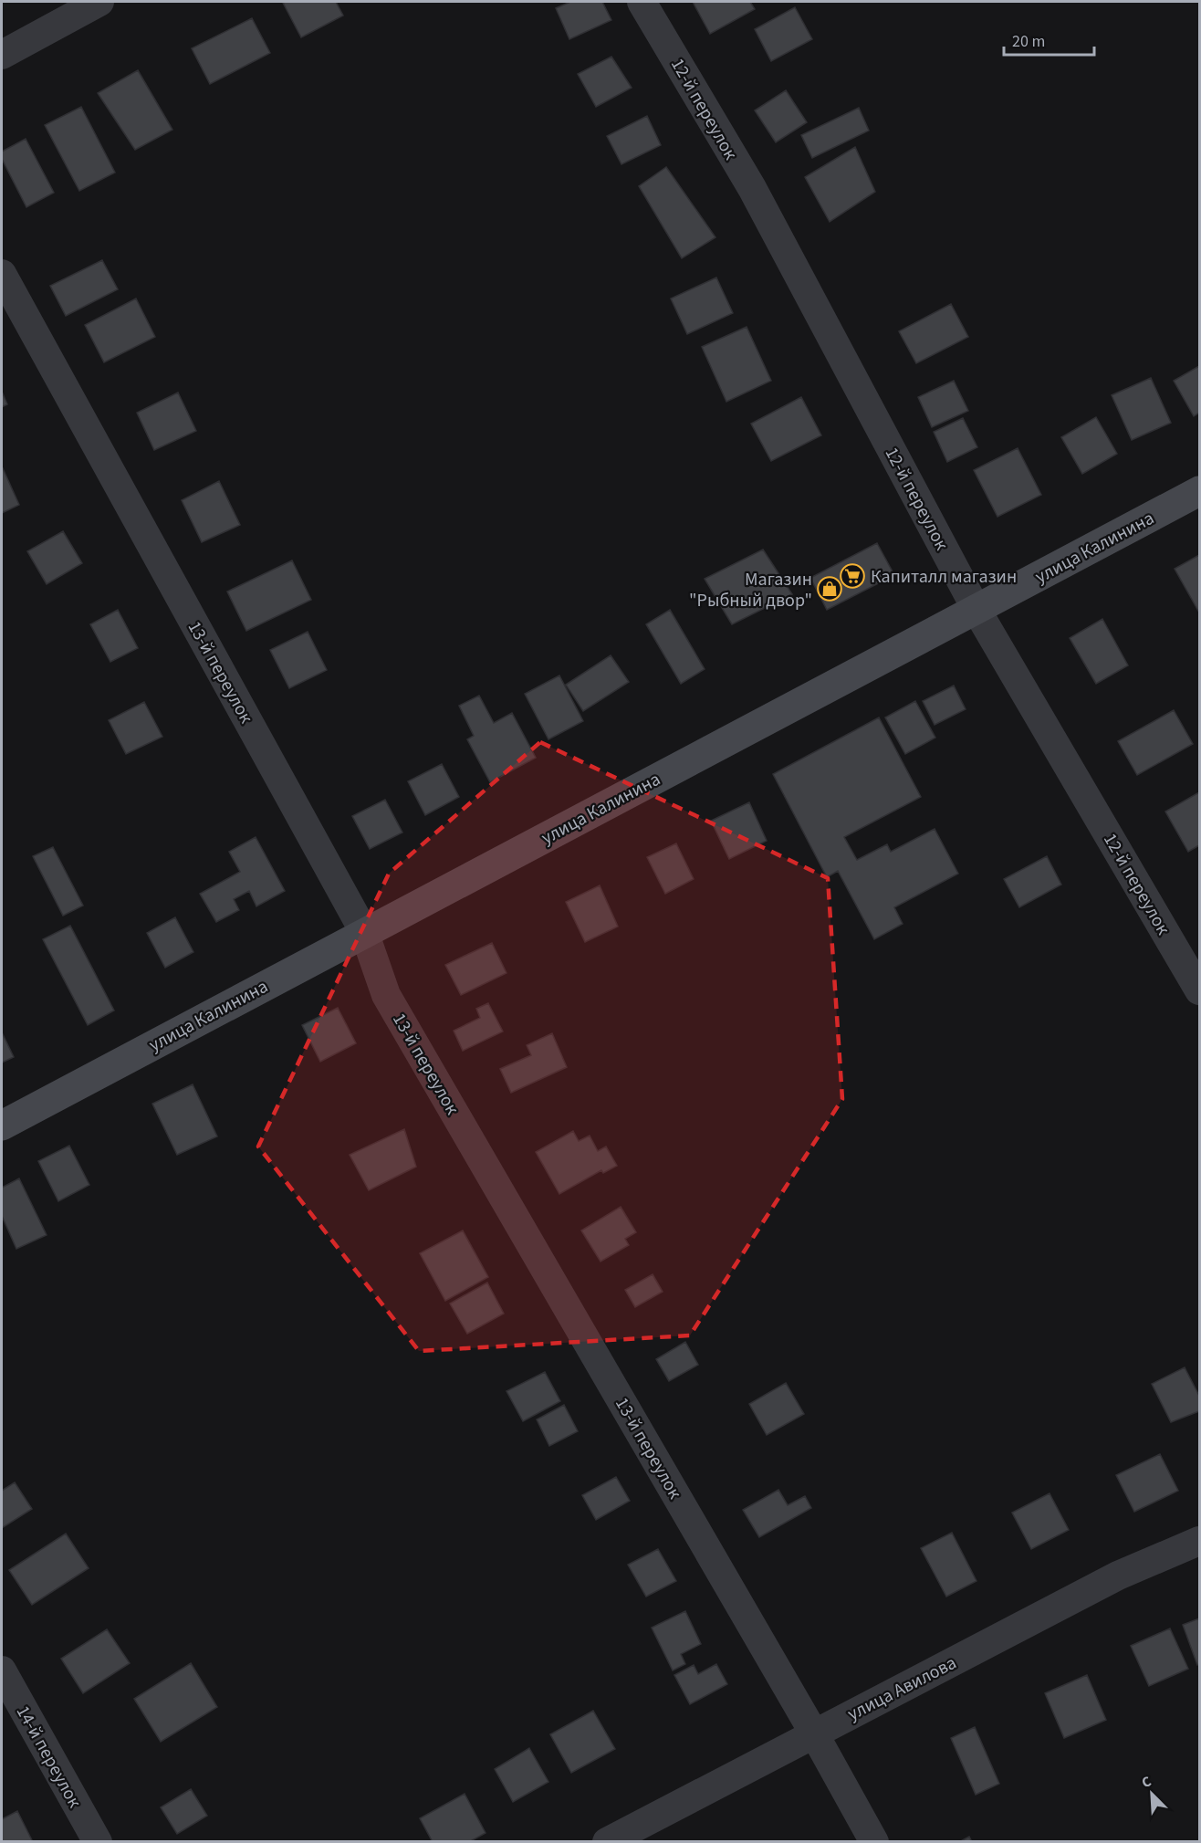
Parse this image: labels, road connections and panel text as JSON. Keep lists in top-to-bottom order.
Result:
{
  "streets": {
    "main road": ["улица Калинина"],
    "street": [
      "12-й переулок",
      "13-й переулок",
      "улица Авилова",
      "14-й переулок"
    ]
  },
  "crossings": [
    ["12-й переулок", "улица Калинина"],
    ["улица Калинина", "13-й переулок"],
    ["13-й переулок", "улица Авилова"]
  ],
  "places": {
    "supermarket": ["Капиталл магазин"],
    "shop": ["Магазин \"Рыбный двор\""]
  },
  "scale_bar": "20 m",
  "north": "top left"
}
